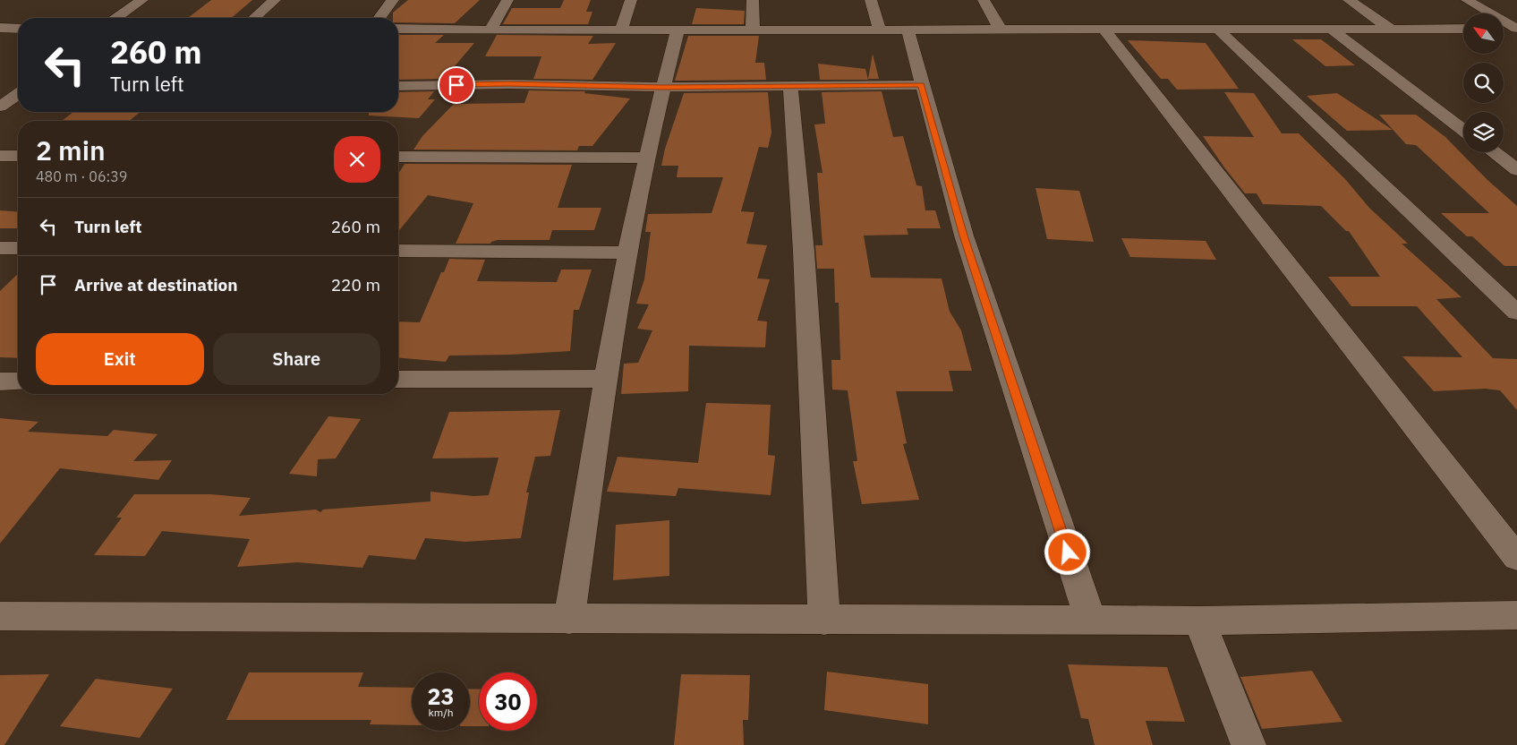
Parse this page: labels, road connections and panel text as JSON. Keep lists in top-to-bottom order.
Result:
{
  "north": "top left",
  "page": {
    "turn": ["260 m", "Turn left"],
    "heading": ["2 min", "480 m · 06:39"],
    "list": [
      {
        "name": "Turn left",
        "value": "260 m"
      },
      {
        "name": "Arrive at destination",
        "value": "220 m"
      }
    ],
    "buttons": ["Exit", "Share"],
    "speed": "23 km/h",
    "limit": "30"
  }
}
